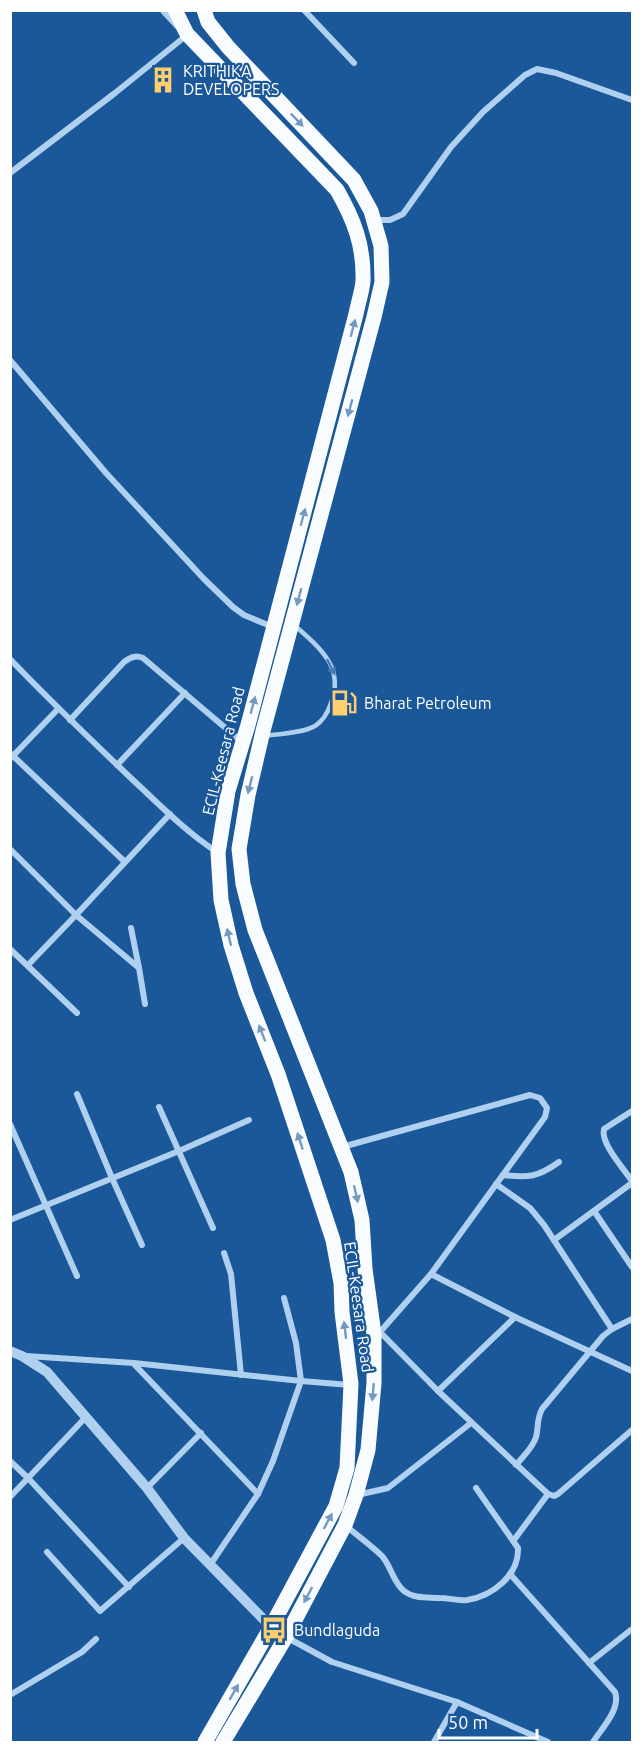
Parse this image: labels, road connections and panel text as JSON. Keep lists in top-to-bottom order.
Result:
{
  "streets": {
    "main road": ["ECIL-Keesara Road"]
  },
  "places": {
    "building": ["KRITHIKA DEVELOPERS"],
    "fuel station": ["Bharat Petroleum"],
    "bus stop": ["Bundlaguda"]
  },
  "scale_bar": "50 m"
}
